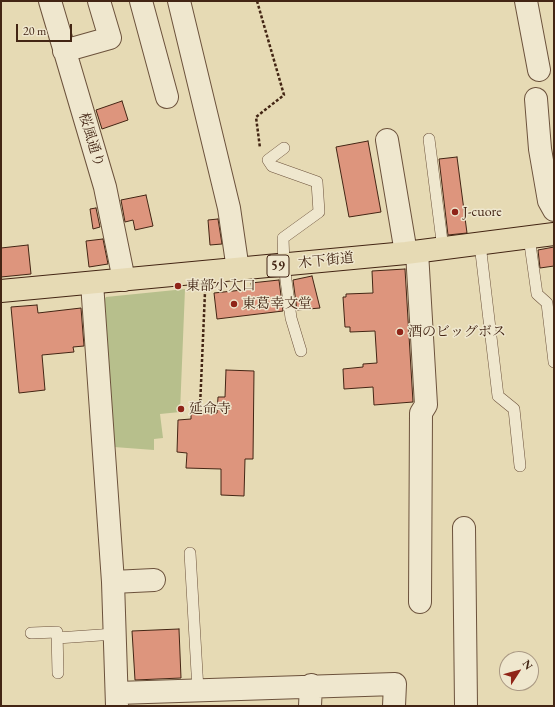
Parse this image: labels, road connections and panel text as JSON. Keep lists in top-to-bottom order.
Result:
{
  "streets": {
    "main road": ["木下街道", "59"],
    "street": ["桜風通り"]
  },
  "crossings": [
    ["桜風通り", "木下街道"]
  ],
  "places": [
    "J-cuore",
    "東部小入口",
    "東葛幸文堂",
    "酒のビッグボス",
    "延命寺"
  ],
  "scale_bar": "20 m",
  "north": "top right"
}
